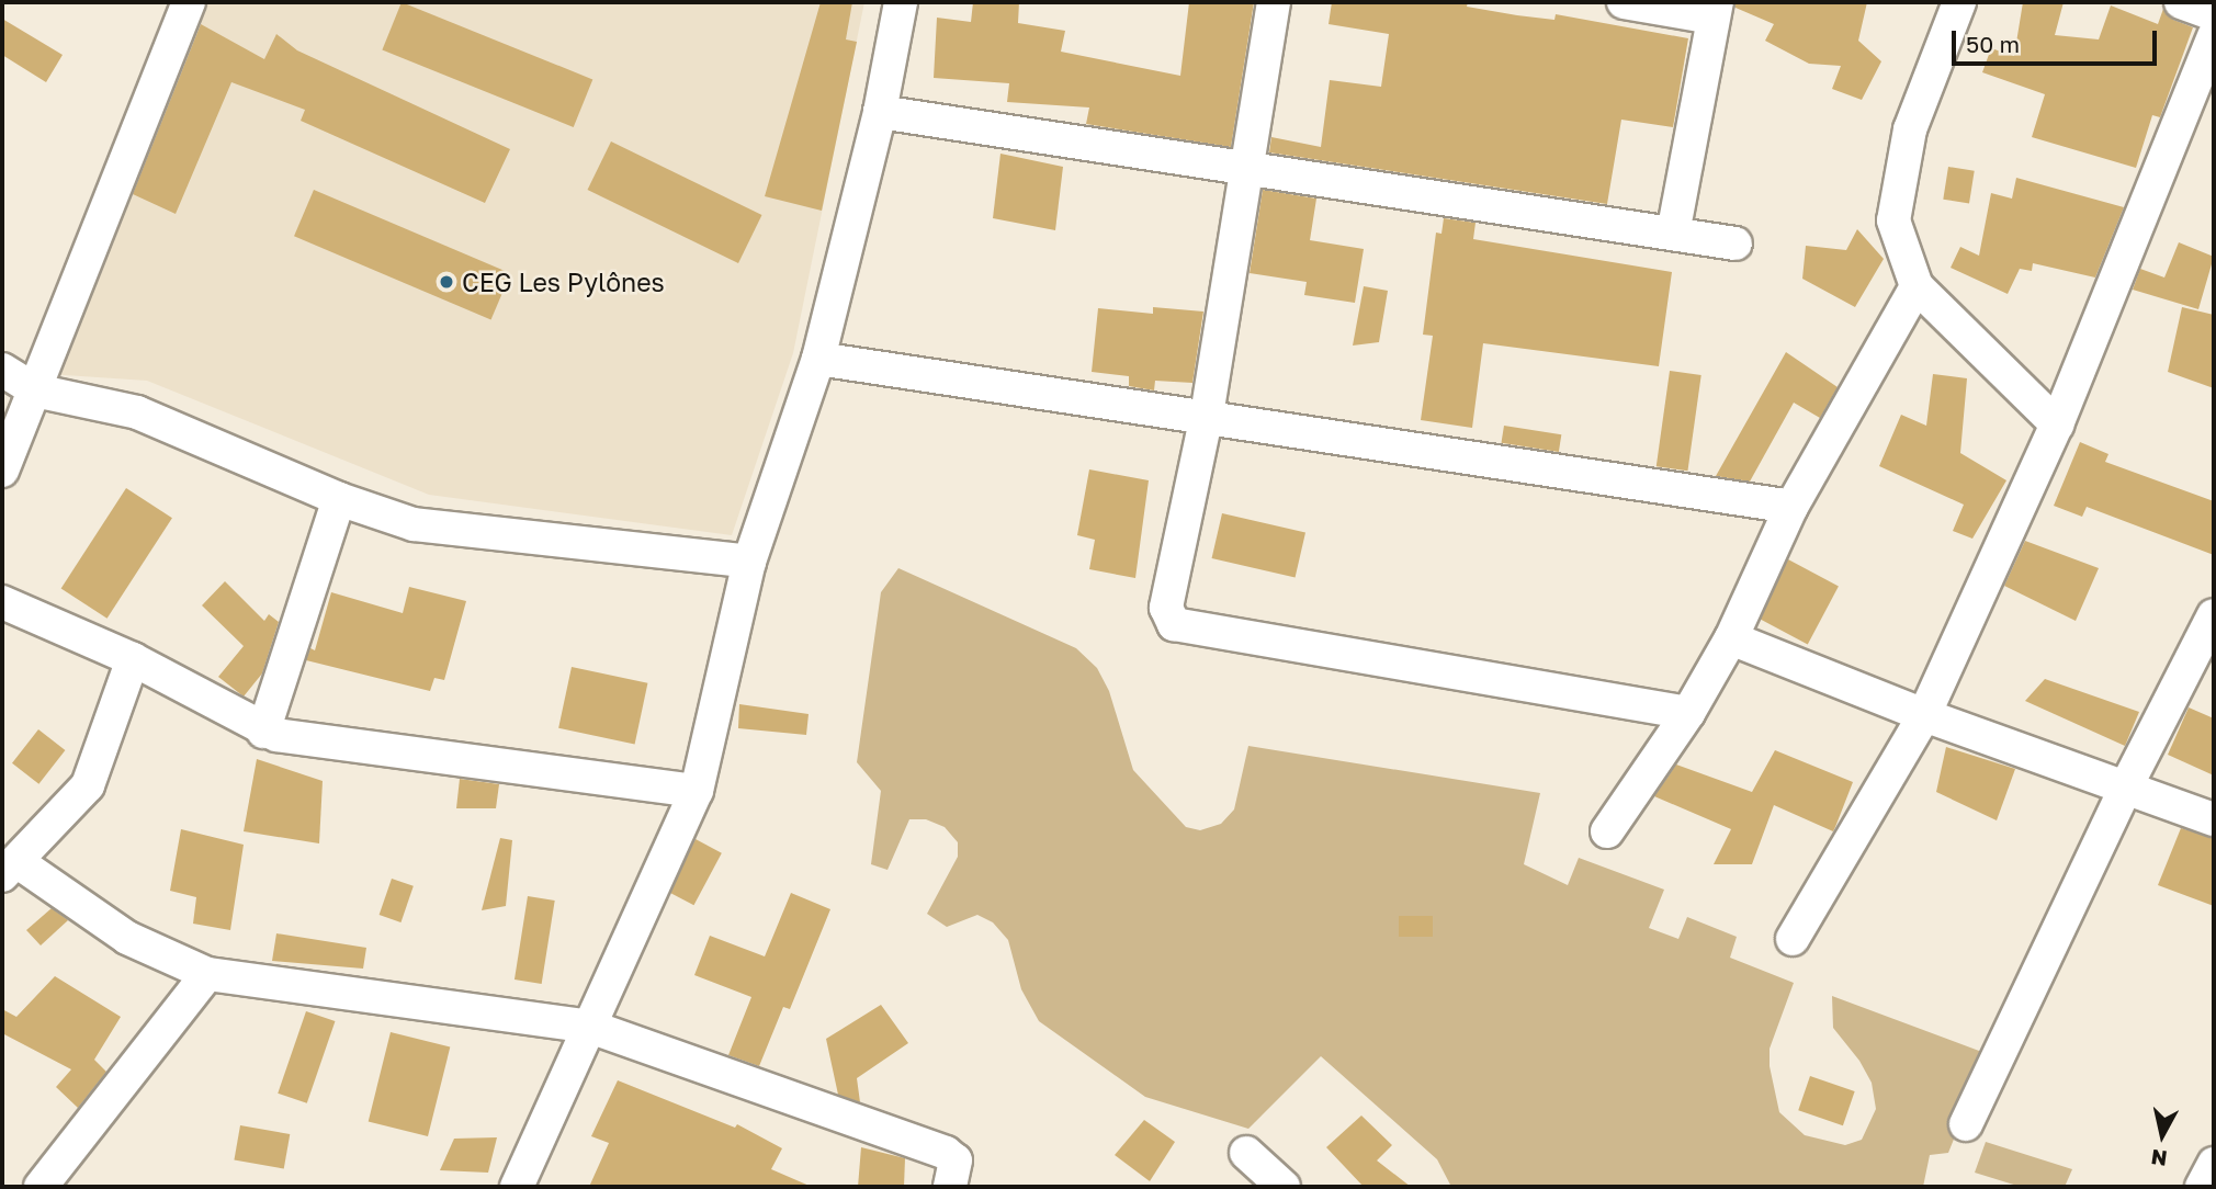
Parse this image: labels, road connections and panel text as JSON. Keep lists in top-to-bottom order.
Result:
{
  "places": ["CEG Les Pylônes"],
  "scale_bar": "50 m",
  "north": "bottom"
}
